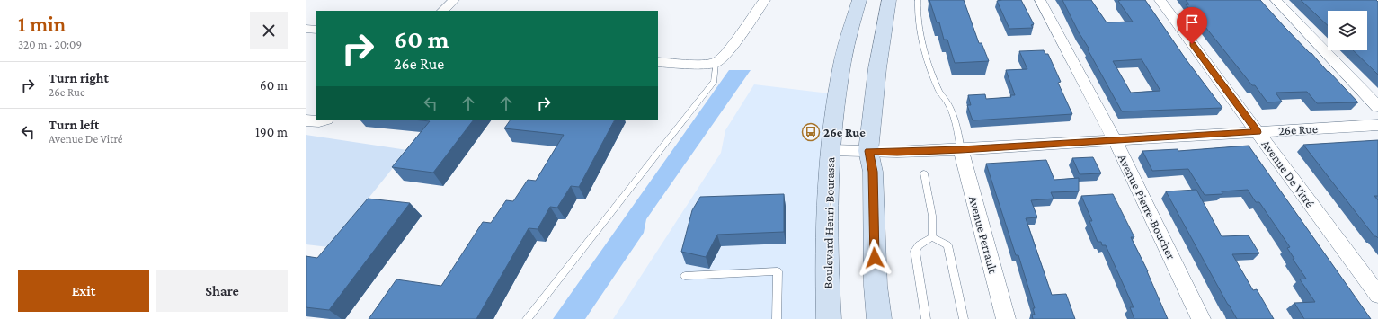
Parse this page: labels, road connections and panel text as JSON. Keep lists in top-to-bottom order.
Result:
{
  "streets": {
    "main road": ["Boulevard Henri-Bourassa"],
    "street": [
      "26e Rue",
      "Avenue De Vitré",
      "Avenue Pierre-Boucher",
      "Avenue Perrault"
    ]
  },
  "crossings": [
    ["26e Rue", "Avenue De Vitré"],
    ["26e Rue", "Avenue Pierre-Boucher"],
    ["26e Rue", "Boulevard Henri-Bourassa"],
    ["26e Rue", "Avenue Perrault"]
  ],
  "places": {
    "bus stop": ["26e Rue"]
  },
  "page": {
    "heading": ["1 min", "320 m · 20:09"],
    "turn": ["60 m", "26e Rue"],
    "list": [
      {
        "name": "Turn right",
        "note": "26e Rue",
        "value": "60 m"
      },
      {
        "name": "Turn left",
        "note": "Avenue De Vitré",
        "value": "190 m"
      }
    ],
    "buttons": ["Exit", "Share"]
  }
}
